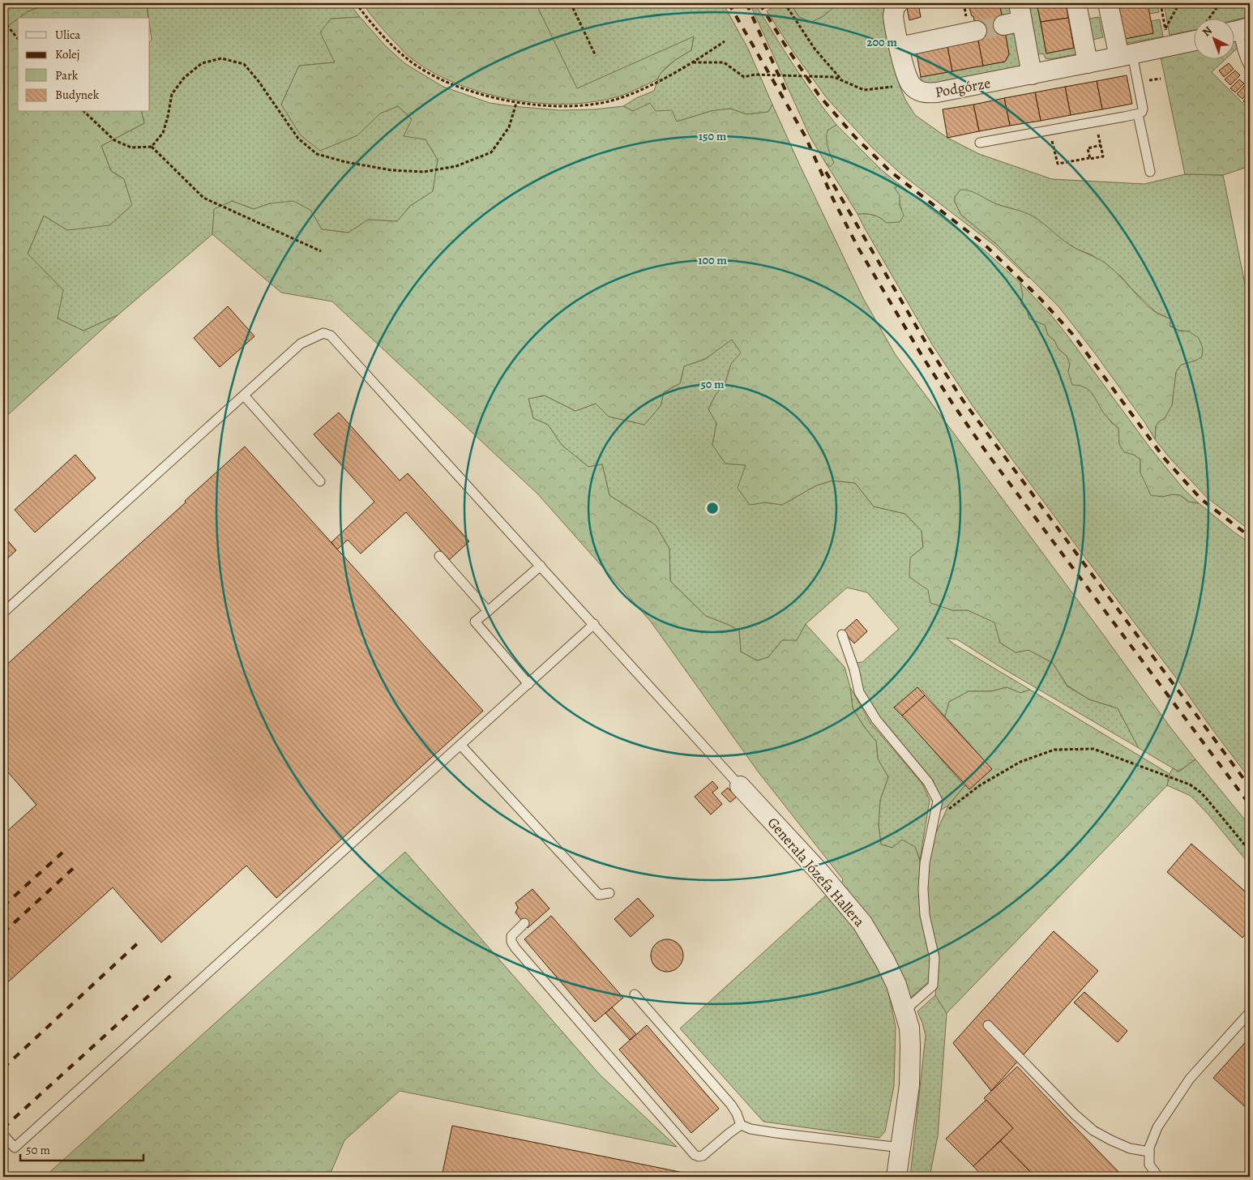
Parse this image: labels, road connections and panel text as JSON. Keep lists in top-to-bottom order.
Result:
{
  "streets": {
    "street": ["Podgórze", "Generała Józefa Hallera"]
  },
  "legend": [
    "Ulica",
    "Kolej",
    "Park",
    "Budynek"
  ],
  "scale_bar": "50 m",
  "north": "top left",
  "rings": [
    "200 m",
    "150 m",
    "100 m",
    "50 m"
  ]
}
